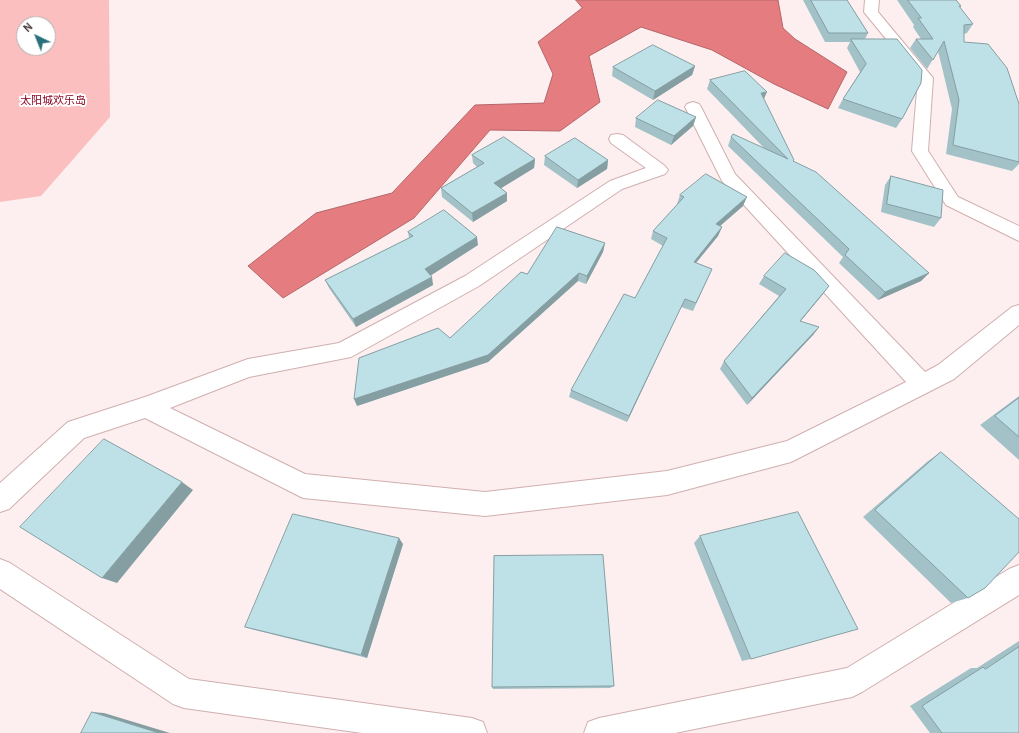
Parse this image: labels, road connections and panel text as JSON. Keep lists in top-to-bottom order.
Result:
{
  "parks": ["太阳城欢乐岛"],
  "north": "top left"
}
